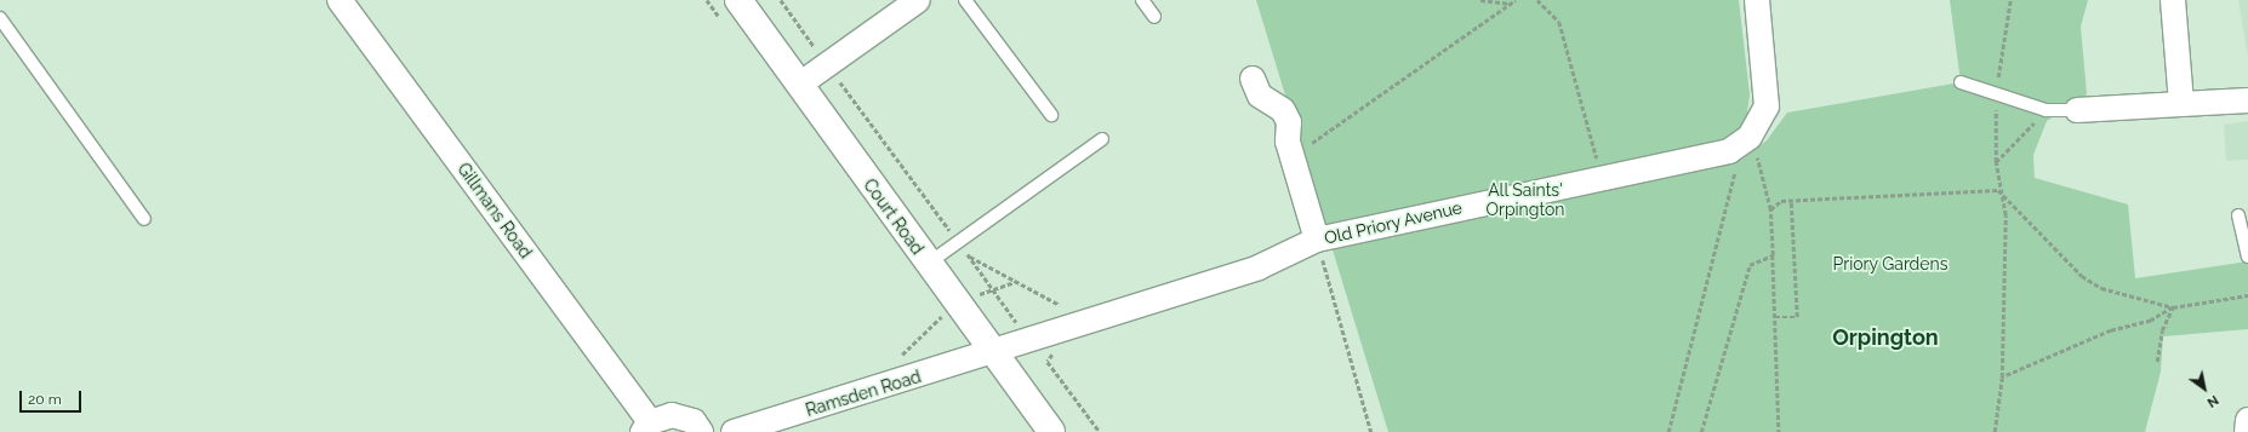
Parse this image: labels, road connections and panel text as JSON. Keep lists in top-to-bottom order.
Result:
{
  "streets": {
    "main road": ["Court Road"],
    "street": ["Gillmans Road", "Old Priory Avenue", "Ramsden Road"]
  },
  "crossings": [
    ["Court Road", "Old Priory Avenue"],
    ["Court Road", "Ramsden Road"],
    ["Old Priory Avenue", "Ramsden Road"]
  ],
  "districts": ["Orpington"],
  "parks": ["All Saints' Orpington", "Priory Gardens"],
  "scale_bar": "20 m",
  "north": "bottom right"
}
